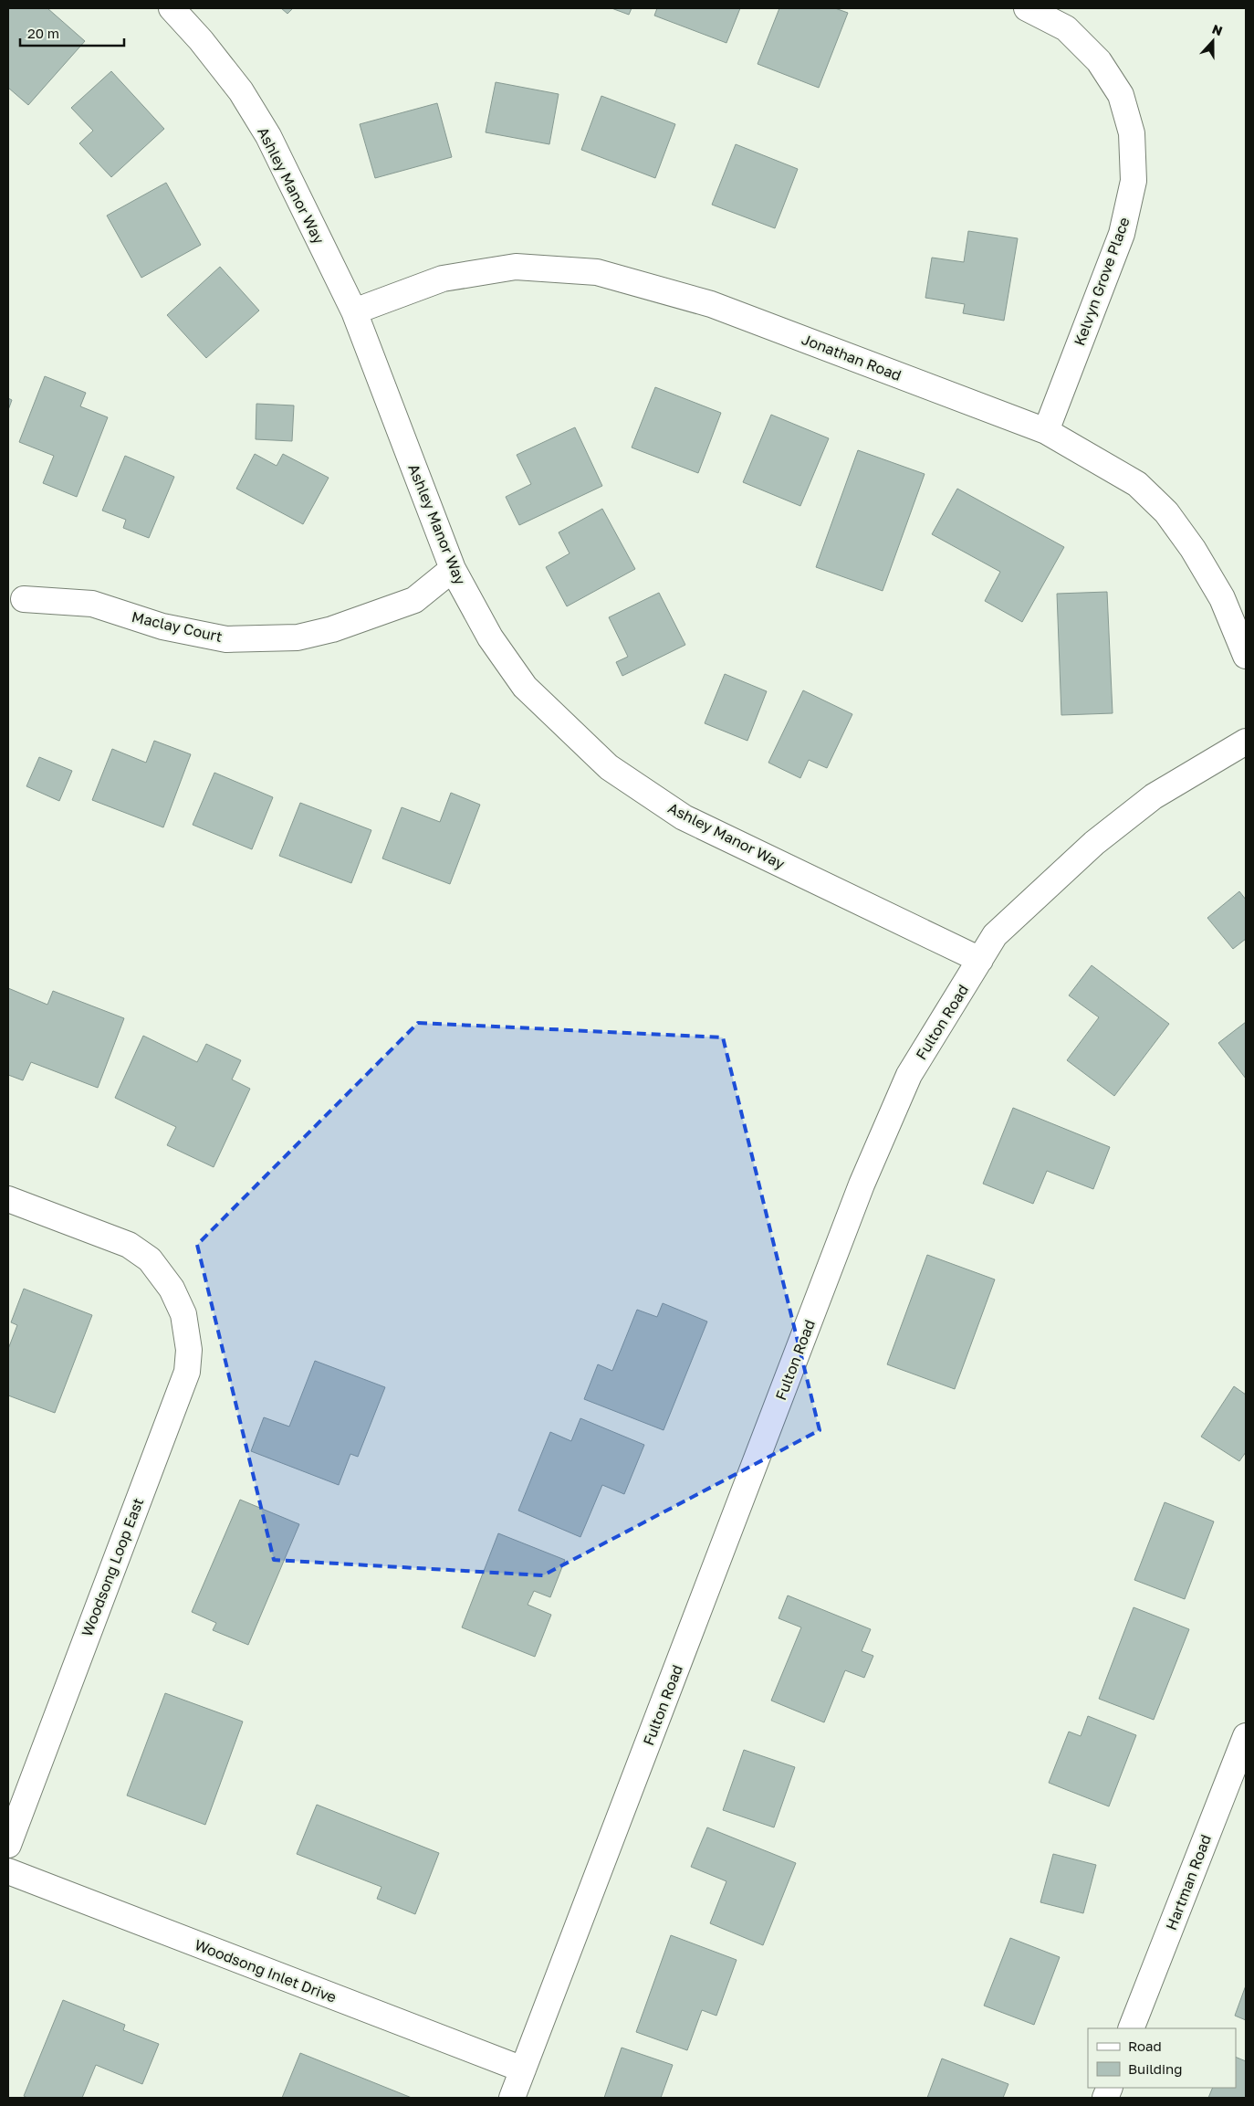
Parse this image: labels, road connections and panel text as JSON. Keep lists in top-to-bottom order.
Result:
{
  "streets": {
    "street": [
      "Ashley Manor Way",
      "Kelvyn Grove Place",
      "Jonathan Road",
      "Maclay Court",
      "Fulton Road",
      "Woodsong Loop East",
      "Hartman Road",
      "Woodsong Inlet Drive"
    ]
  },
  "crossings": [
    ["Ashley Manor Way", "Jonathan Road"],
    ["Ashley Manor Way", "Maclay Court"],
    ["Ashley Manor Way", "Fulton Road"],
    ["Kelvyn Grove Place", "Jonathan Road"],
    ["Fulton Road", "Woodsong Inlet Drive"]
  ],
  "legend": ["Road", "Building"],
  "scale_bar": "20 m",
  "north": "top"
}
